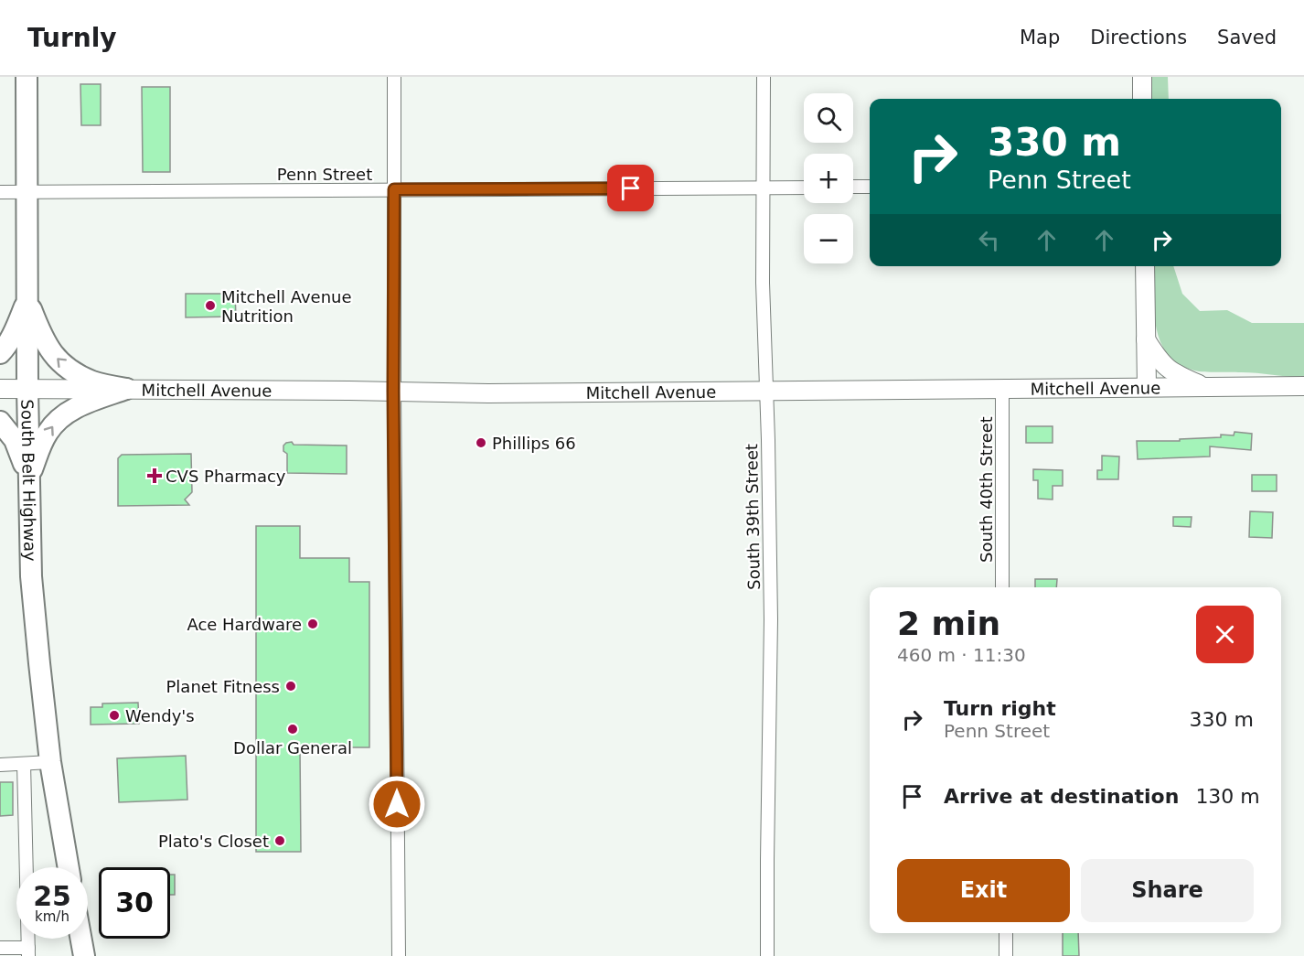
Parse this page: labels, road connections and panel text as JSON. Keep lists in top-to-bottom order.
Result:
{
  "streets": {
    "main road": ["South Belt Highway"],
    "street": [
      "Penn Street",
      "Mitchell Avenue",
      "South 40th Street",
      "South 39th Street"
    ]
  },
  "crossings": [
    ["Penn Street", "South Belt Highway"],
    ["Penn Street", "South 39th Street"],
    ["Mitchell Avenue", "South Belt Highway"],
    ["Mitchell Avenue", "South 40th Street"],
    ["Mitchell Avenue", "South 39th Street"]
  ],
  "places": {
    "other": [
      "Mitchell Avenue Nutrition",
      "Phillips 66",
      "Ace Hardware",
      "Planet Fitness",
      "Wendy's",
      "Dollar General",
      "Plato's Closet"
    ],
    "health": ["CVS Pharmacy"]
  },
  "page": {
    "header": "Turnly",
    "nav": ["Map", "Directions", "Saved"],
    "map_buttons": ["+", "−"],
    "turn": ["330 m", "Penn Street"],
    "heading": ["2 min", "460 m · 11:30"],
    "list": [
      {
        "name": "Turn right",
        "note": "Penn Street",
        "value": "330 m"
      },
      {
        "name": "Arrive at destination",
        "value": "130 m"
      }
    ],
    "buttons": ["Exit", "Share"],
    "speed": "25 km/h",
    "limit": "30"
  }
}
